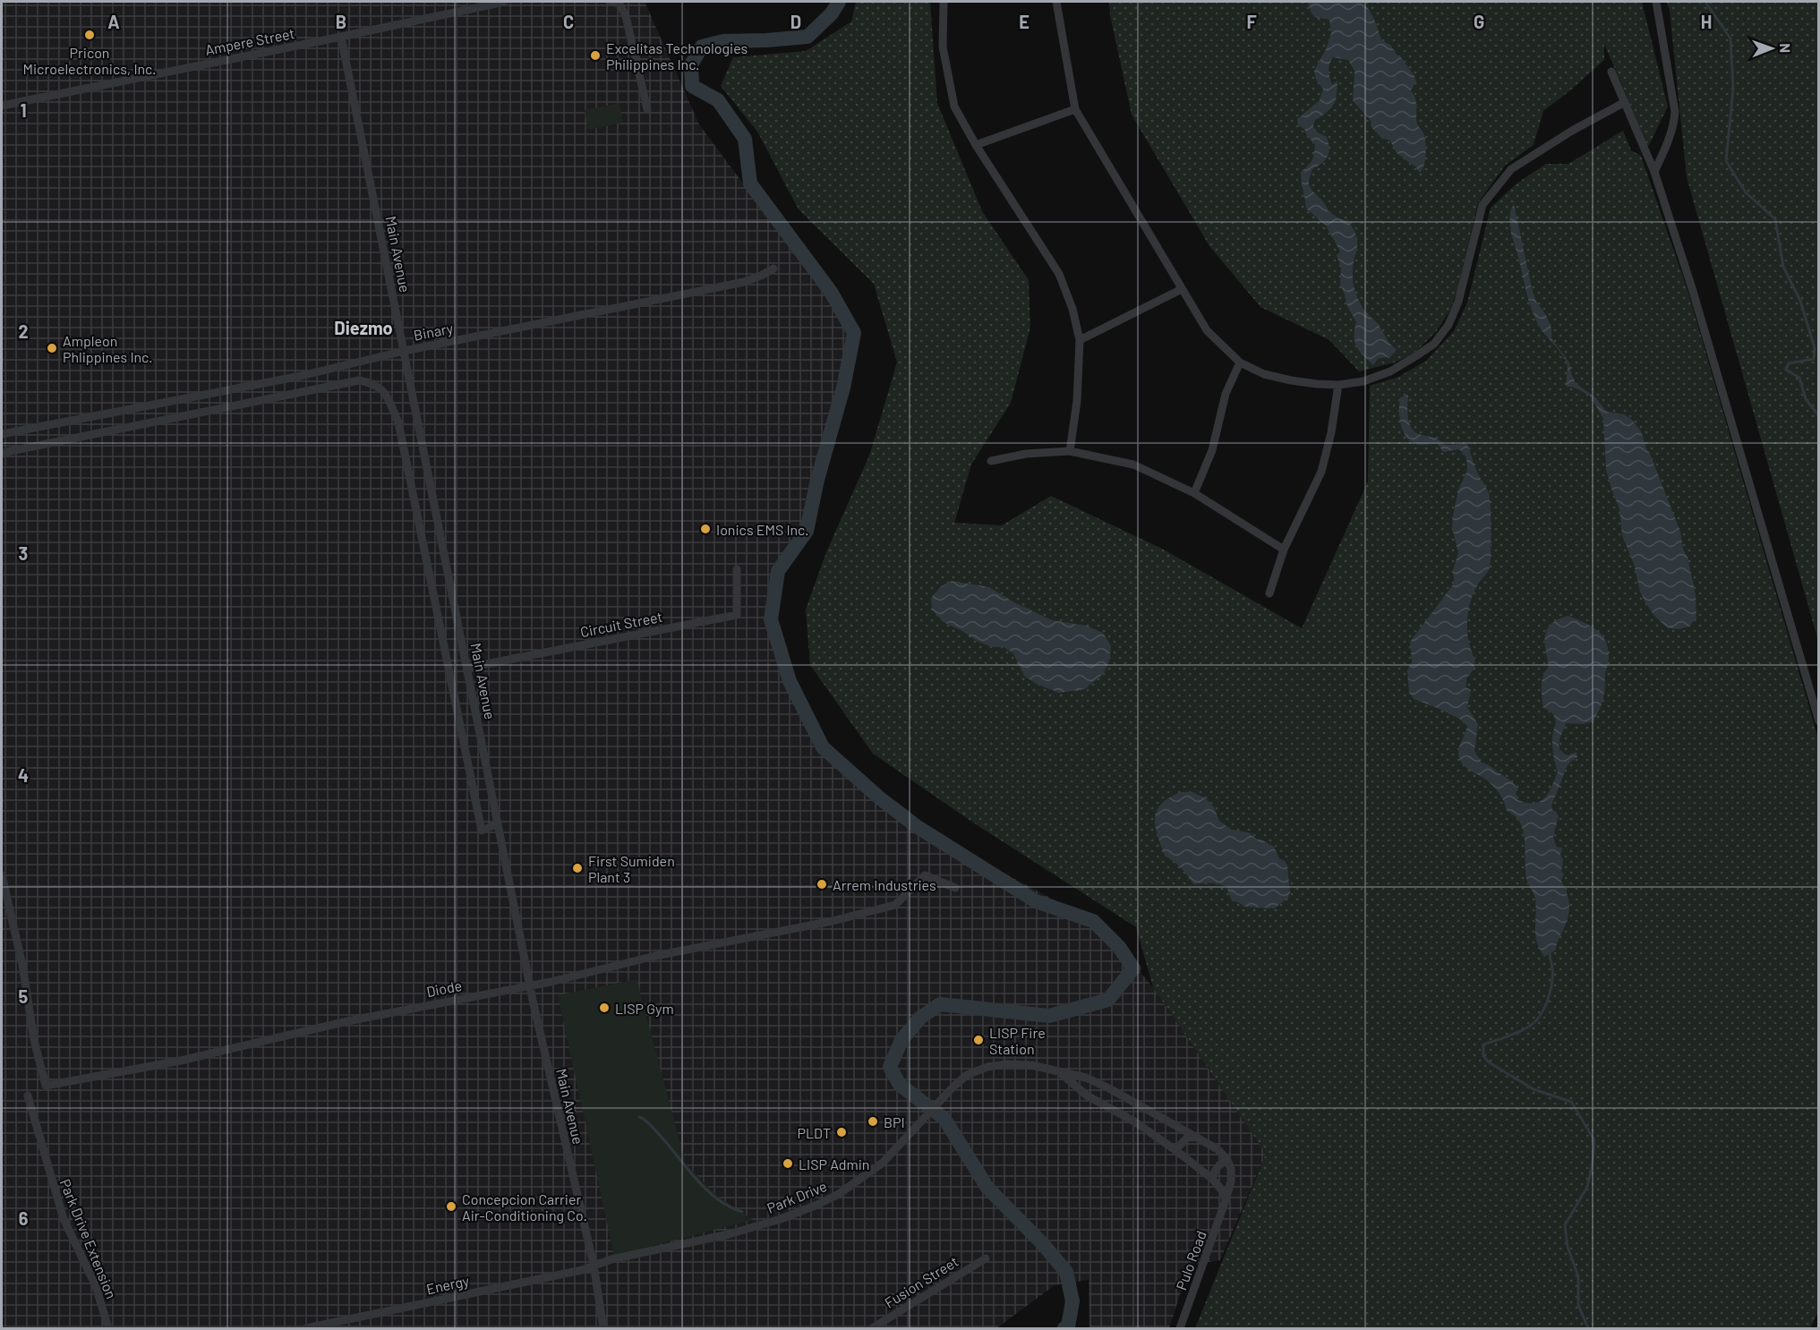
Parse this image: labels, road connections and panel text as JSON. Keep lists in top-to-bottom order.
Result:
{
  "streets": {
    "street": [
      "Ampere Street",
      "Main Avenue",
      "Binary",
      "Circuit Street",
      "Diode",
      "Park Drive",
      "Park Drive Extension",
      "Pulo Road",
      "Fusion Street",
      "Energy"
    ]
  },
  "crossings": [
    ["Ampere Street", "Main Avenue"],
    ["Main Avenue", "Binary"],
    ["Main Avenue", "Circuit Street"],
    ["Main Avenue", "Diode"],
    ["Main Avenue", "Park Drive"],
    ["Main Avenue", "Energy"],
    ["Park Drive", "Pulo Road"],
    ["Park Drive", "Energy"]
  ],
  "districts": ["Diezmo"],
  "places": [
    "Pricon Microelectronics, Inc.",
    "Excelitas Technologies Philippines Inc.",
    "Ampleon Phlippines Inc.",
    "Ionics EMS Inc.",
    "First Sumiden Plant 3",
    "Arrem Industries",
    "LISP Gym",
    "LISP Fire Station",
    "BPI",
    "PLDT",
    "LISP Admin",
    "Concepcion Carrier Air-Conditioning Co."
  ],
  "north": "right",
  "grid": {
    "columns": [
      "A",
      "B",
      "C",
      "D",
      "E",
      "F",
      "G",
      "H"
    ],
    "rows": [
      "1",
      "2",
      "3",
      "4",
      "5",
      "6"
    ]
  }
}
